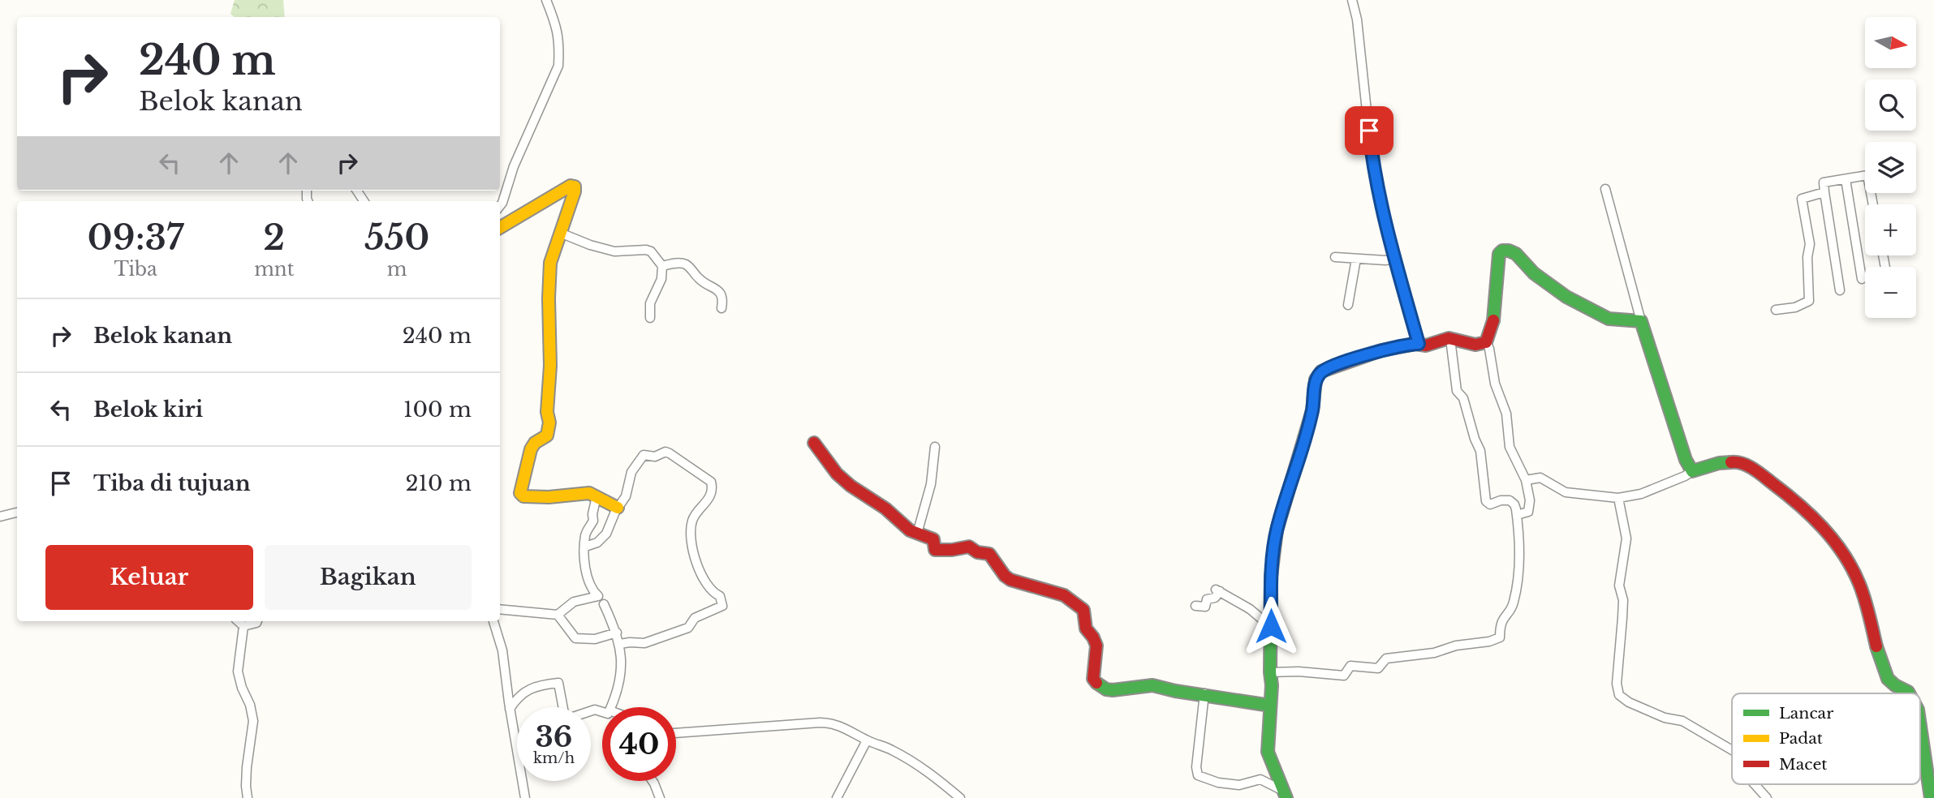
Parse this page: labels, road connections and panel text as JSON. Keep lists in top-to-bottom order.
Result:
{
  "legend": ["Lancar", "Padat", "Macet"],
  "north": "right",
  "page": {
    "map_buttons": ["+", "−"],
    "turn": ["240 m", "Belok kanan"],
    "eta": [
      "09:37",
      "Tiba",
      "2",
      "mnt",
      "550",
      "m"
    ],
    "list": [
      {
        "name": "Belok kanan",
        "value": "240 m"
      },
      {
        "name": "Belok kiri",
        "value": "100 m"
      },
      {
        "name": "Tiba di tujuan",
        "value": "210 m"
      }
    ],
    "buttons": ["Keluar", "Bagikan"],
    "speed": "36 km/h",
    "limit": "40"
  }
}
